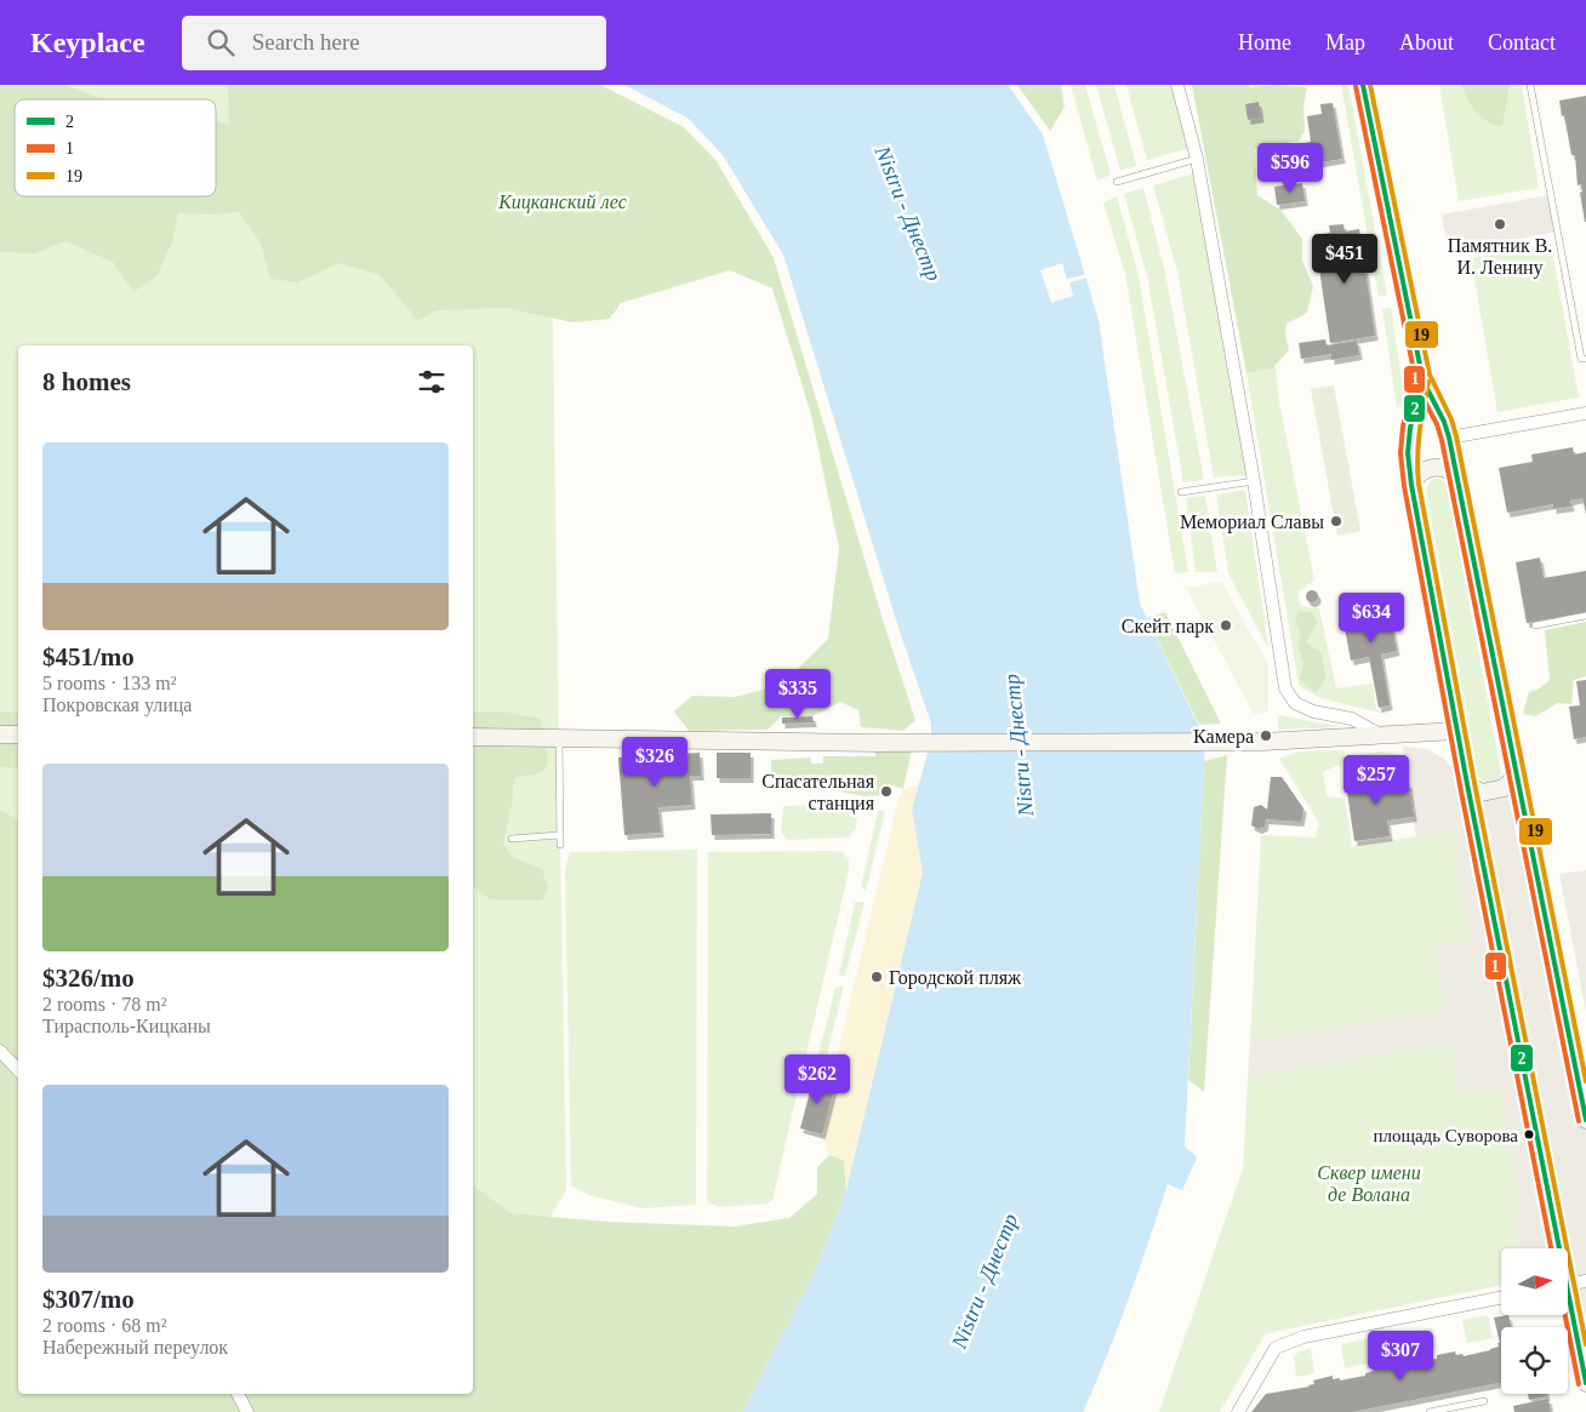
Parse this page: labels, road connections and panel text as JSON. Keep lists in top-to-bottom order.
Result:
{
  "water": ["Nistru - Днестр"],
  "parks": ["Кицканский лес", "Сквер имени де Волана"],
  "places": [
    "Памятник В. И. Ленину",
    "Мемориал Славы",
    "Скейт парк",
    "Камера",
    "Спасательная станция",
    "Городской пляж",
    "площадь Суворова"
  ],
  "lines": ["transit line 2", "transit line 19", "transit line 1"],
  "legend": ["2", "1", "19"],
  "north": "right",
  "page": {
    "header": "Keyplace",
    "search": "Search here",
    "nav": [
      "Home",
      "Map",
      "About",
      "Contact"
    ],
    "price": [
      "$596",
      "$451",
      "$634",
      "$335",
      "$326",
      "$257",
      "$262",
      "$307"
    ],
    "heading": "8 homes",
    "list": [
      {
        "name": "$451/mo",
        "note": "5 rooms · 133 m² · Покровская улица"
      },
      {
        "name": "$326/mo",
        "note": "2 rooms · 78 m² · Тирасполь-Кицканы"
      },
      {
        "name": "$307/mo",
        "note": "2 rooms · 68 m² · Набережный переулок"
      }
    ]
  }
}
